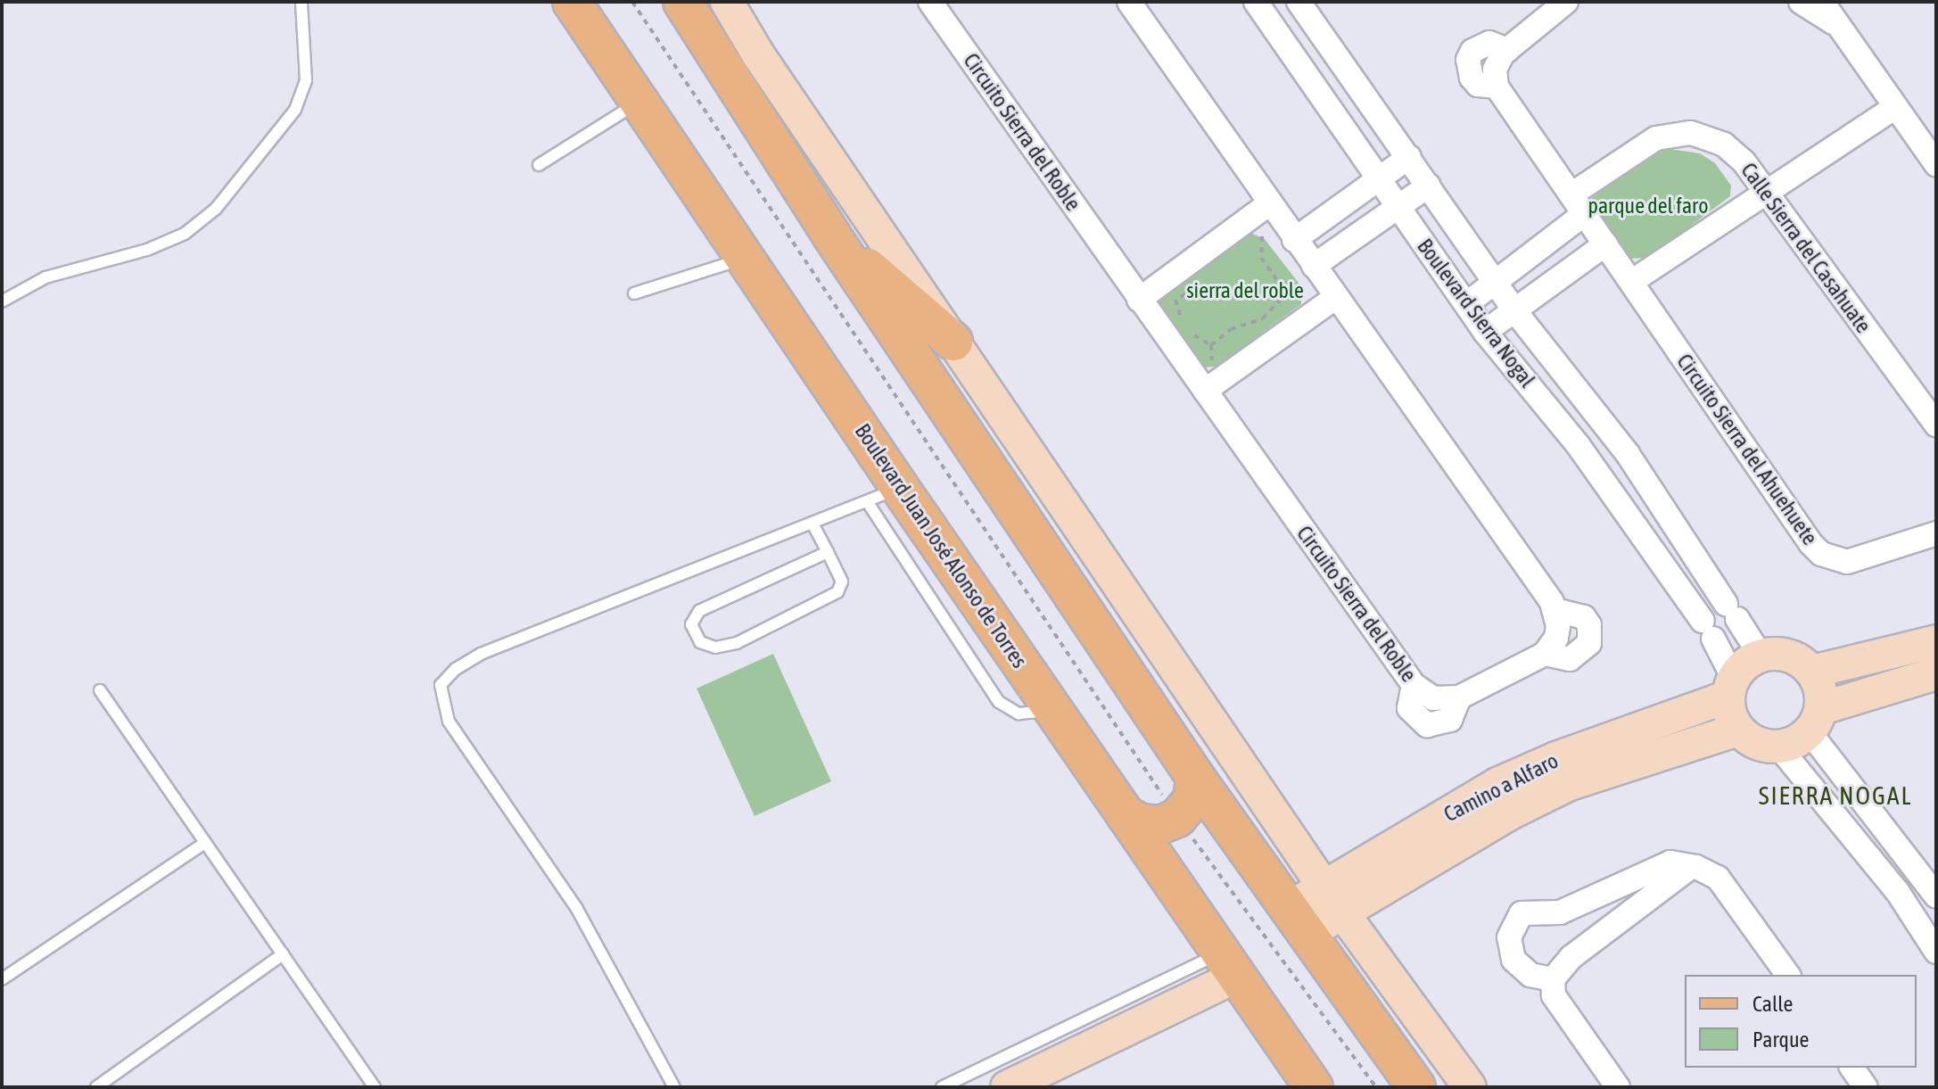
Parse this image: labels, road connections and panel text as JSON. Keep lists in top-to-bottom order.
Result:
{
  "streets": {
    "main road": ["Boulevard Juan José Alonso de Torres"],
    "street": [
      "Circuito Sierra del Roble",
      "Calle Sierra del Casahuate",
      "Boulevard Sierra Nogal",
      "Circuito Sierra del Ahuehuete",
      "Camino a Alfaro"
    ]
  },
  "crossings": [
    ["Calle Sierra del Casahuate", "Circuito Sierra del Ahuehuete"],
    ["Boulevard Sierra Nogal", "Camino a Alfaro"]
  ],
  "districts": ["SIERRA NOGAL"],
  "parks": ["parque del faro", "sierra del roble"],
  "legend": ["Calle", "Parque"]
}
